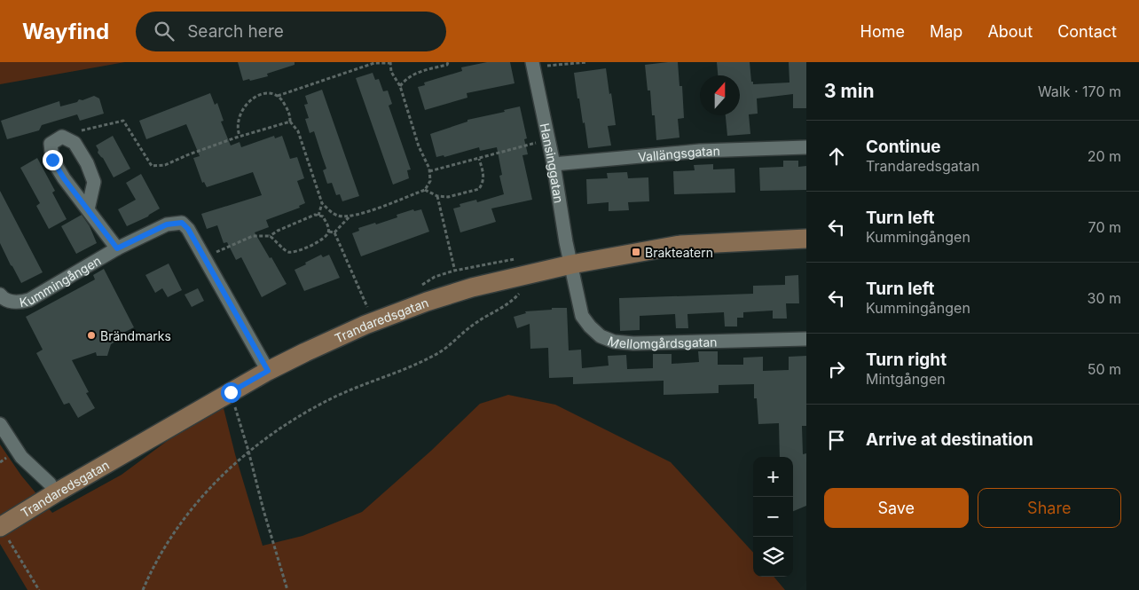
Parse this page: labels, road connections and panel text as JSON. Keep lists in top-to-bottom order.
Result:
{
  "streets": {
    "street": [
      "Vallängsgatan",
      "Hansinggatan",
      "Kummingången",
      "Trandaredsgatan",
      "Mellomgårdsgatan"
    ]
  },
  "crossings": [
    ["Vallängsgatan", "Hansinggatan"],
    ["Hansinggatan", "Trandaredsgatan"],
    ["Hansinggatan", "Mellomgårdsgatan"],
    ["Kummingången", "Trandaredsgatan"],
    ["Trandaredsgatan", "Mellomgårdsgatan"]
  ],
  "places": {
    "transit": ["Brakteatern"],
    "other": ["Brändmarks"]
  },
  "north": "top",
  "page": {
    "header": "Wayfind",
    "search": "Search here",
    "nav": [
      "Home",
      "Map",
      "About",
      "Contact"
    ],
    "heading": ["3 min", "Walk · 170 m"],
    "list": [
      ["Continue", "Trandaredsgatan", "20 m"],
      ["Turn left", "Kummingången", "70 m"],
      ["Turn left", "Kummingången", "30 m"],
      ["Turn right", "Mintgången", "50 m"],
      "Arrive at destination"
    ],
    "map_buttons": ["+", "−"],
    "buttons": ["Save", "Share"]
  }
}
